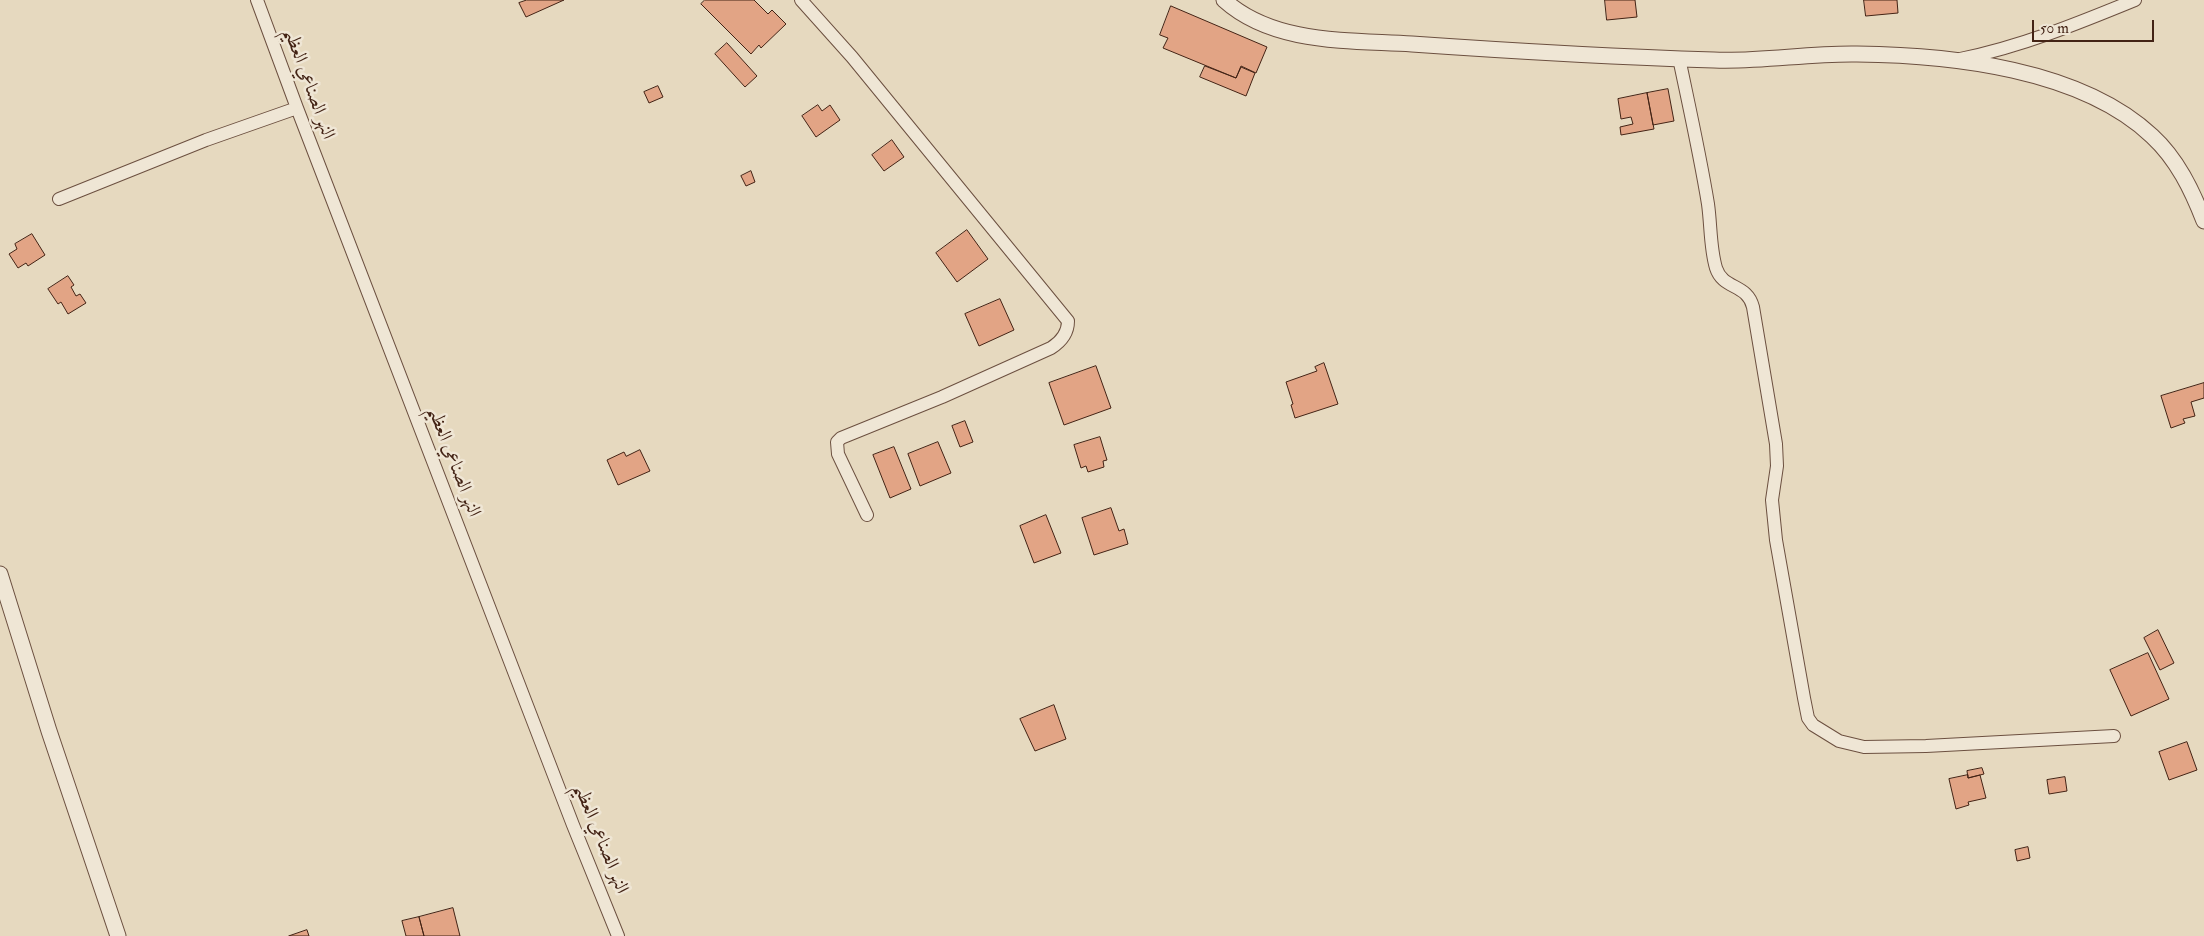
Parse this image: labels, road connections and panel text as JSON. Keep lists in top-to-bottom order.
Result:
{
  "streets": {
    "street": ["النهر الصناعي العظيم"]
  },
  "scale_bar": "50 m"
}
